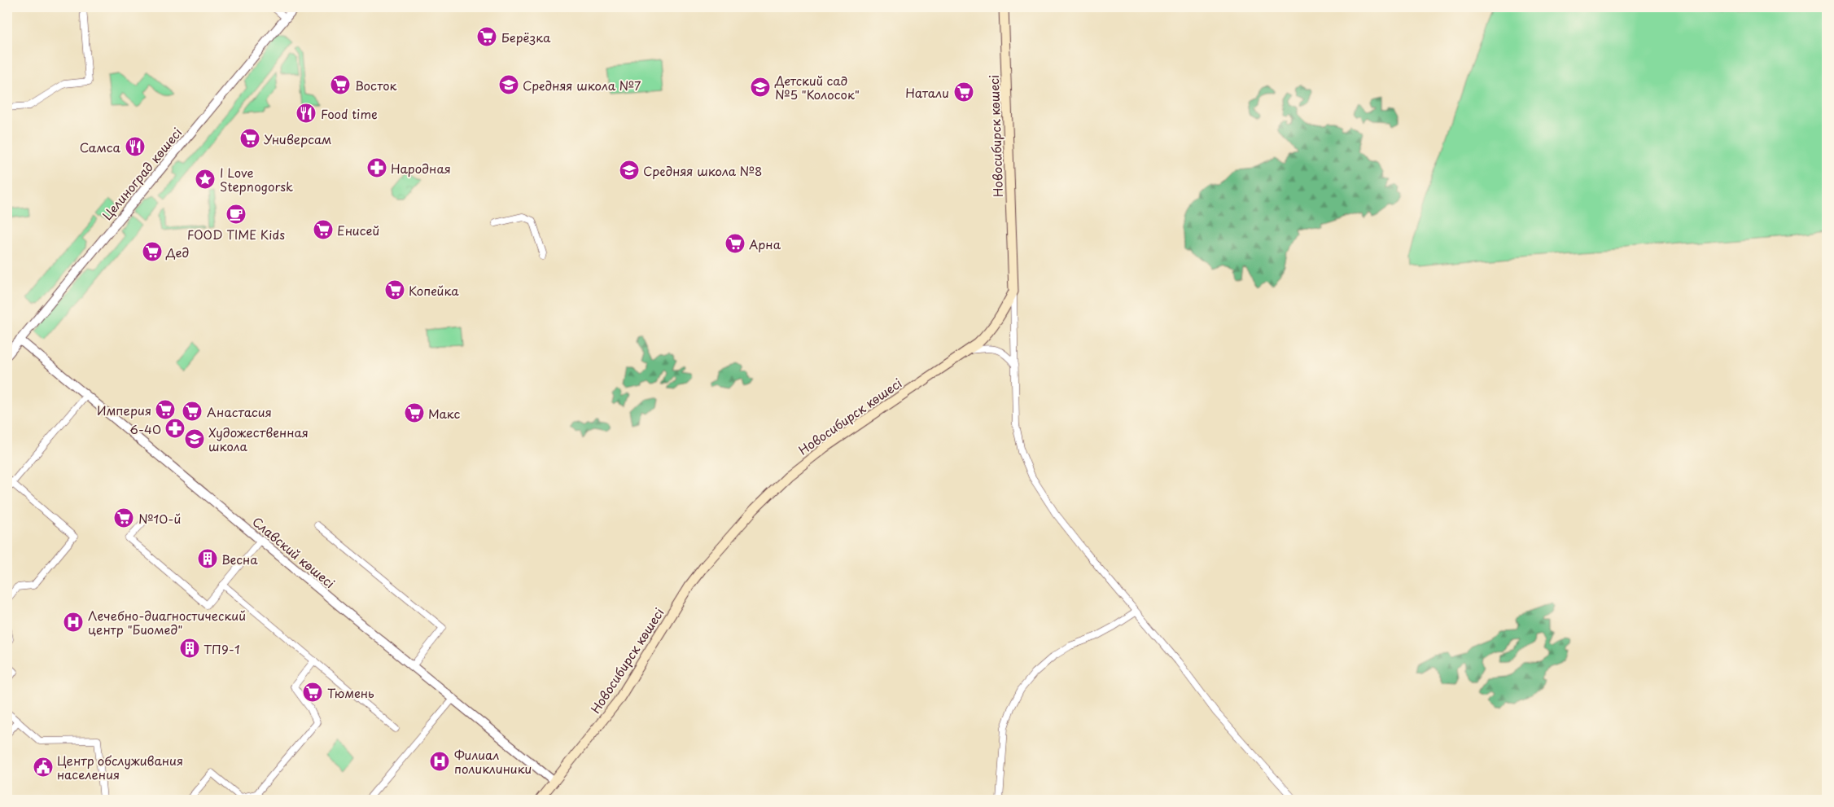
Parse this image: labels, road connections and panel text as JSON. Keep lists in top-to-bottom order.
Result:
{
  "streets": {
    "main road": ["Новосибирск көшесі"],
    "street": ["Целиноград көшесі", "Славский көшесі"]
  },
  "crossings": [
    ["Новосибирск көшесі", "Славский көшесі"],
    ["Целиноград көшесі", "Славский көшесі"]
  ],
  "places": {
    "supermarket": [
      "Берёзка",
      "Восток",
      "Натали",
      "Универсам",
      "Енисей",
      "Арна",
      "Дед",
      "Копейка",
      "Империя",
      "Анастасия",
      "Макс",
      "№10-й",
      "Тюмень"
    ],
    "school or university": [
      "Средняя школа №7",
      "Детский сад №5 \"Колосок\"",
      "Средняя школа №8",
      "Художественная школа"
    ],
    "restaurant": ["Food time", "Самса"],
    "pharmacy": ["Народная", "6-40"],
    "place": ["I Love Stepnogorsk"],
    "cafe": ["FOOD TIME Kids"],
    "building": ["Весна", "ТП9-1"],
    "hospital": ["Лечебно-диагностический центр \"Биомед\"", "Филиал поликлиники"],
    "public building": ["Центр обслуживания населения"]
  }
}
